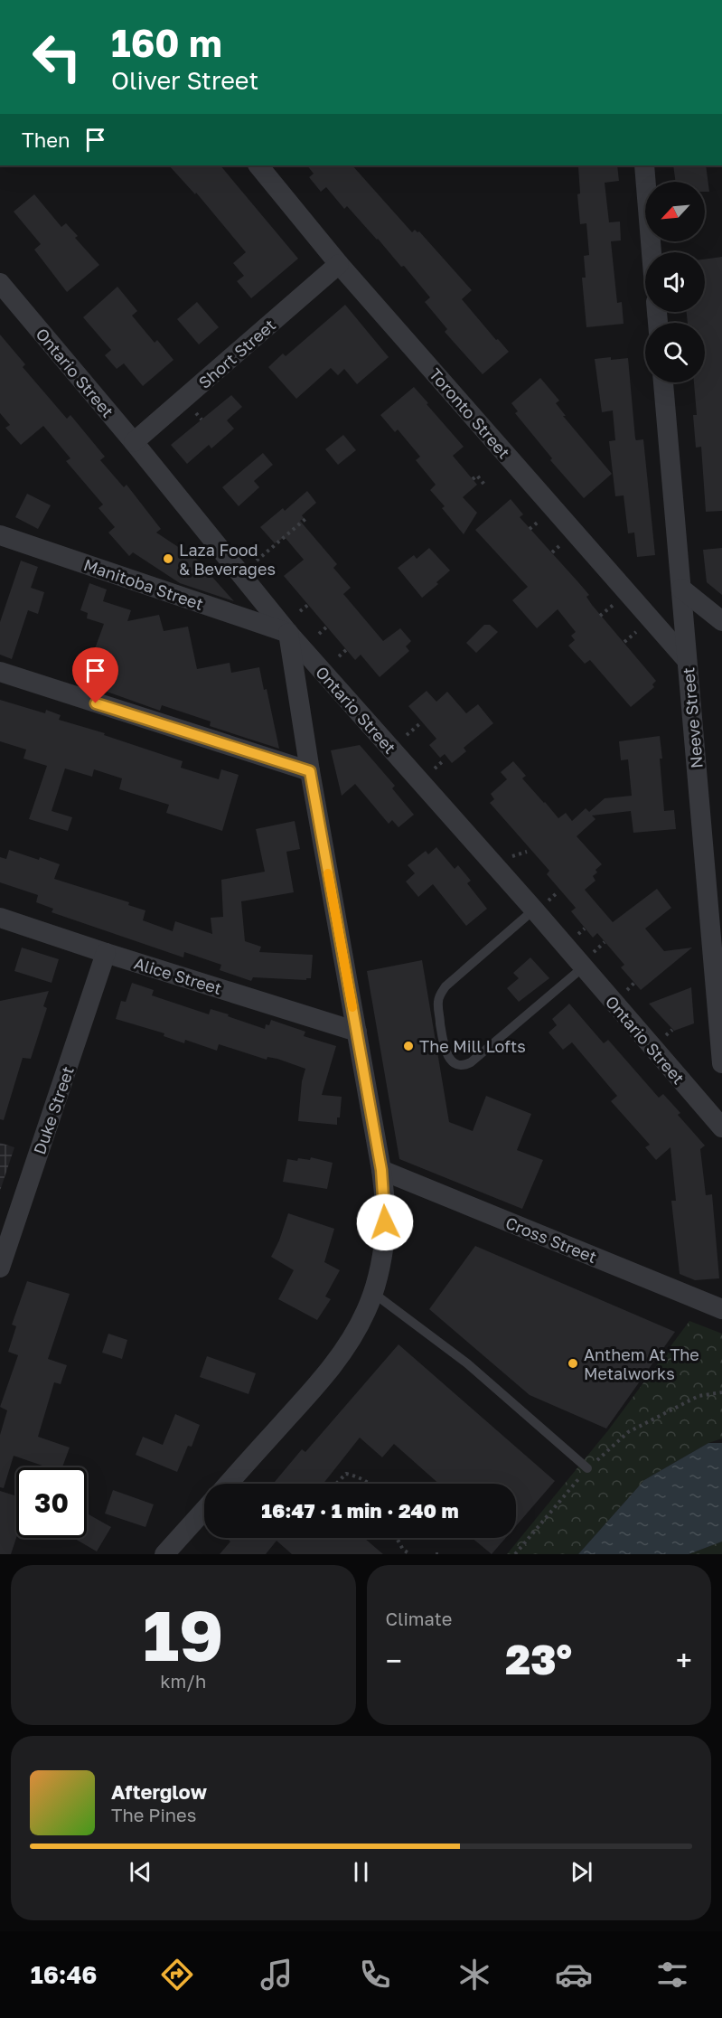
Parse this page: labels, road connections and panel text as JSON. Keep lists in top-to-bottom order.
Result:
{
  "streets": {
    "street": [
      "Short Street",
      "Ontario Street",
      "Toronto Street",
      "Manitoba Street",
      "Neeve Street",
      "Alice Street",
      "Duke Street",
      "Cross Street"
    ]
  },
  "crossings": [
    ["Short Street", "Ontario Street"],
    ["Short Street", "Toronto Street"],
    ["Ontario Street", "Manitoba Street"],
    ["Toronto Street", "Neeve Street"],
    ["Alice Street", "Duke Street"]
  ],
  "places": ["Laza Food & Beverages", "The Mill Lofts", "Anthem At The Metalworks"],
  "north": "bottom left",
  "page": {
    "turn": ["160 m", "Oliver Street"],
    "then": "Then",
    "limit": "30",
    "trip": "16:47 · 1 min · 240 m",
    "tile": [
      ["19", "km/h"],
      "Climate"
    ],
    "heat": ["−", "23°", "+"],
    "song": ["Afterglow", "The Pines"],
    "tabs": "16:46"
  }
}
